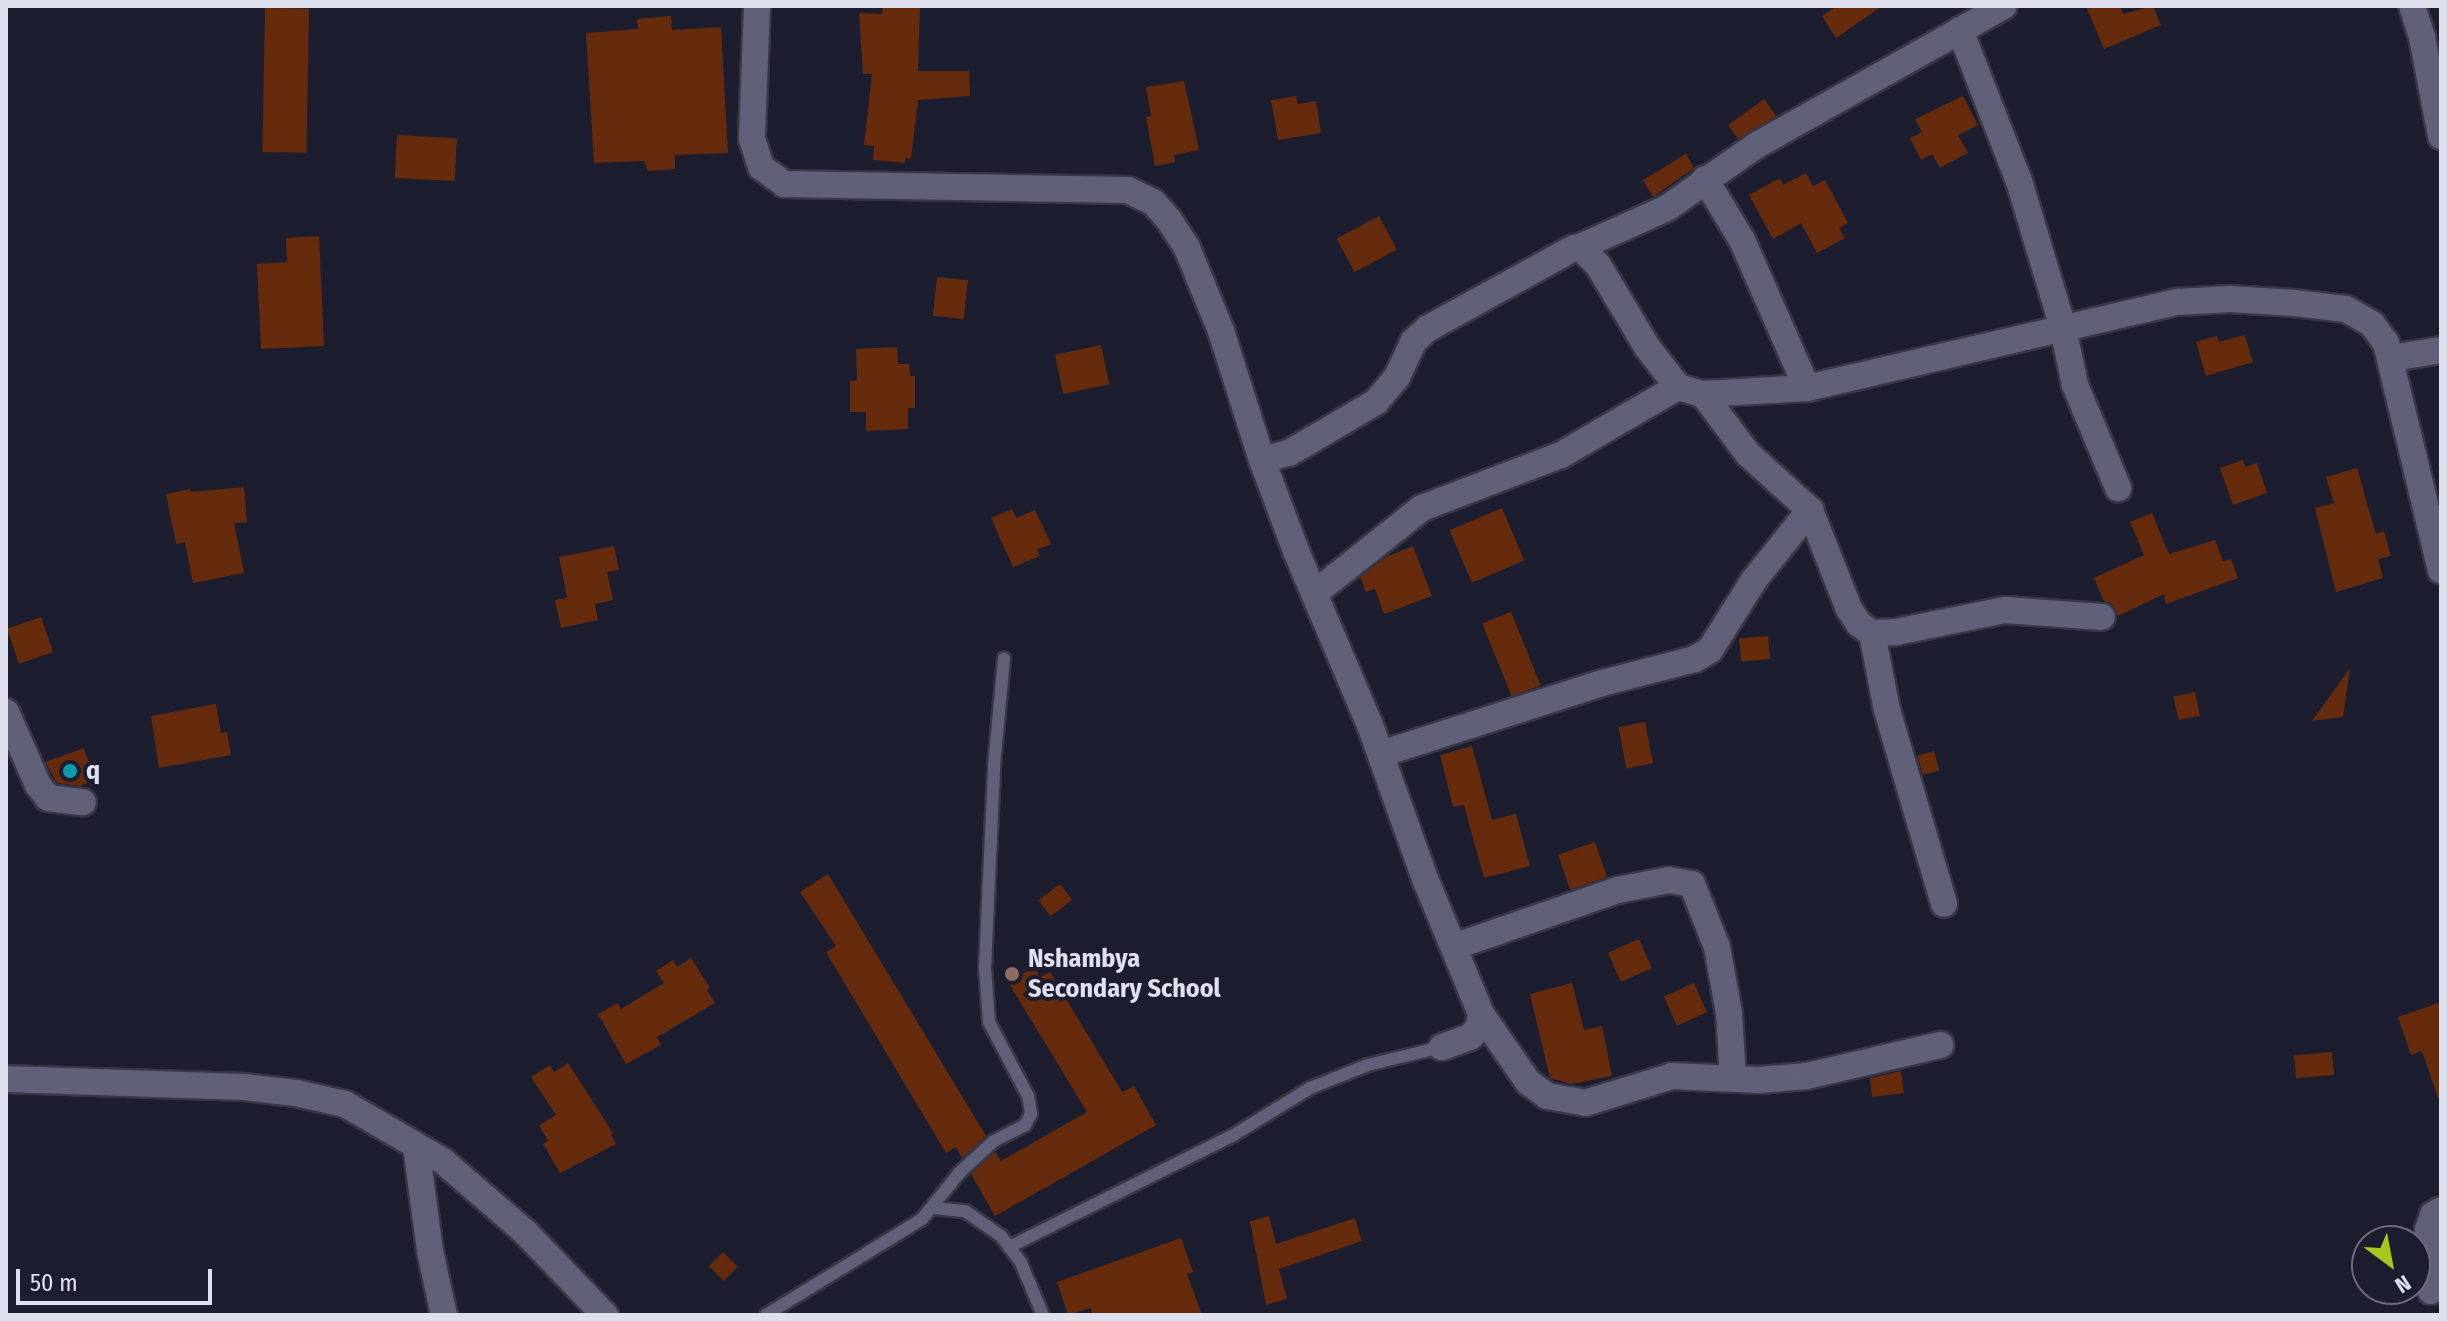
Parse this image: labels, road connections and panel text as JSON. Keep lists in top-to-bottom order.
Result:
{
  "places": ["q", "Nshambya Secondary School"],
  "scale_bar": "50 m",
  "north": "bottom right"
}
